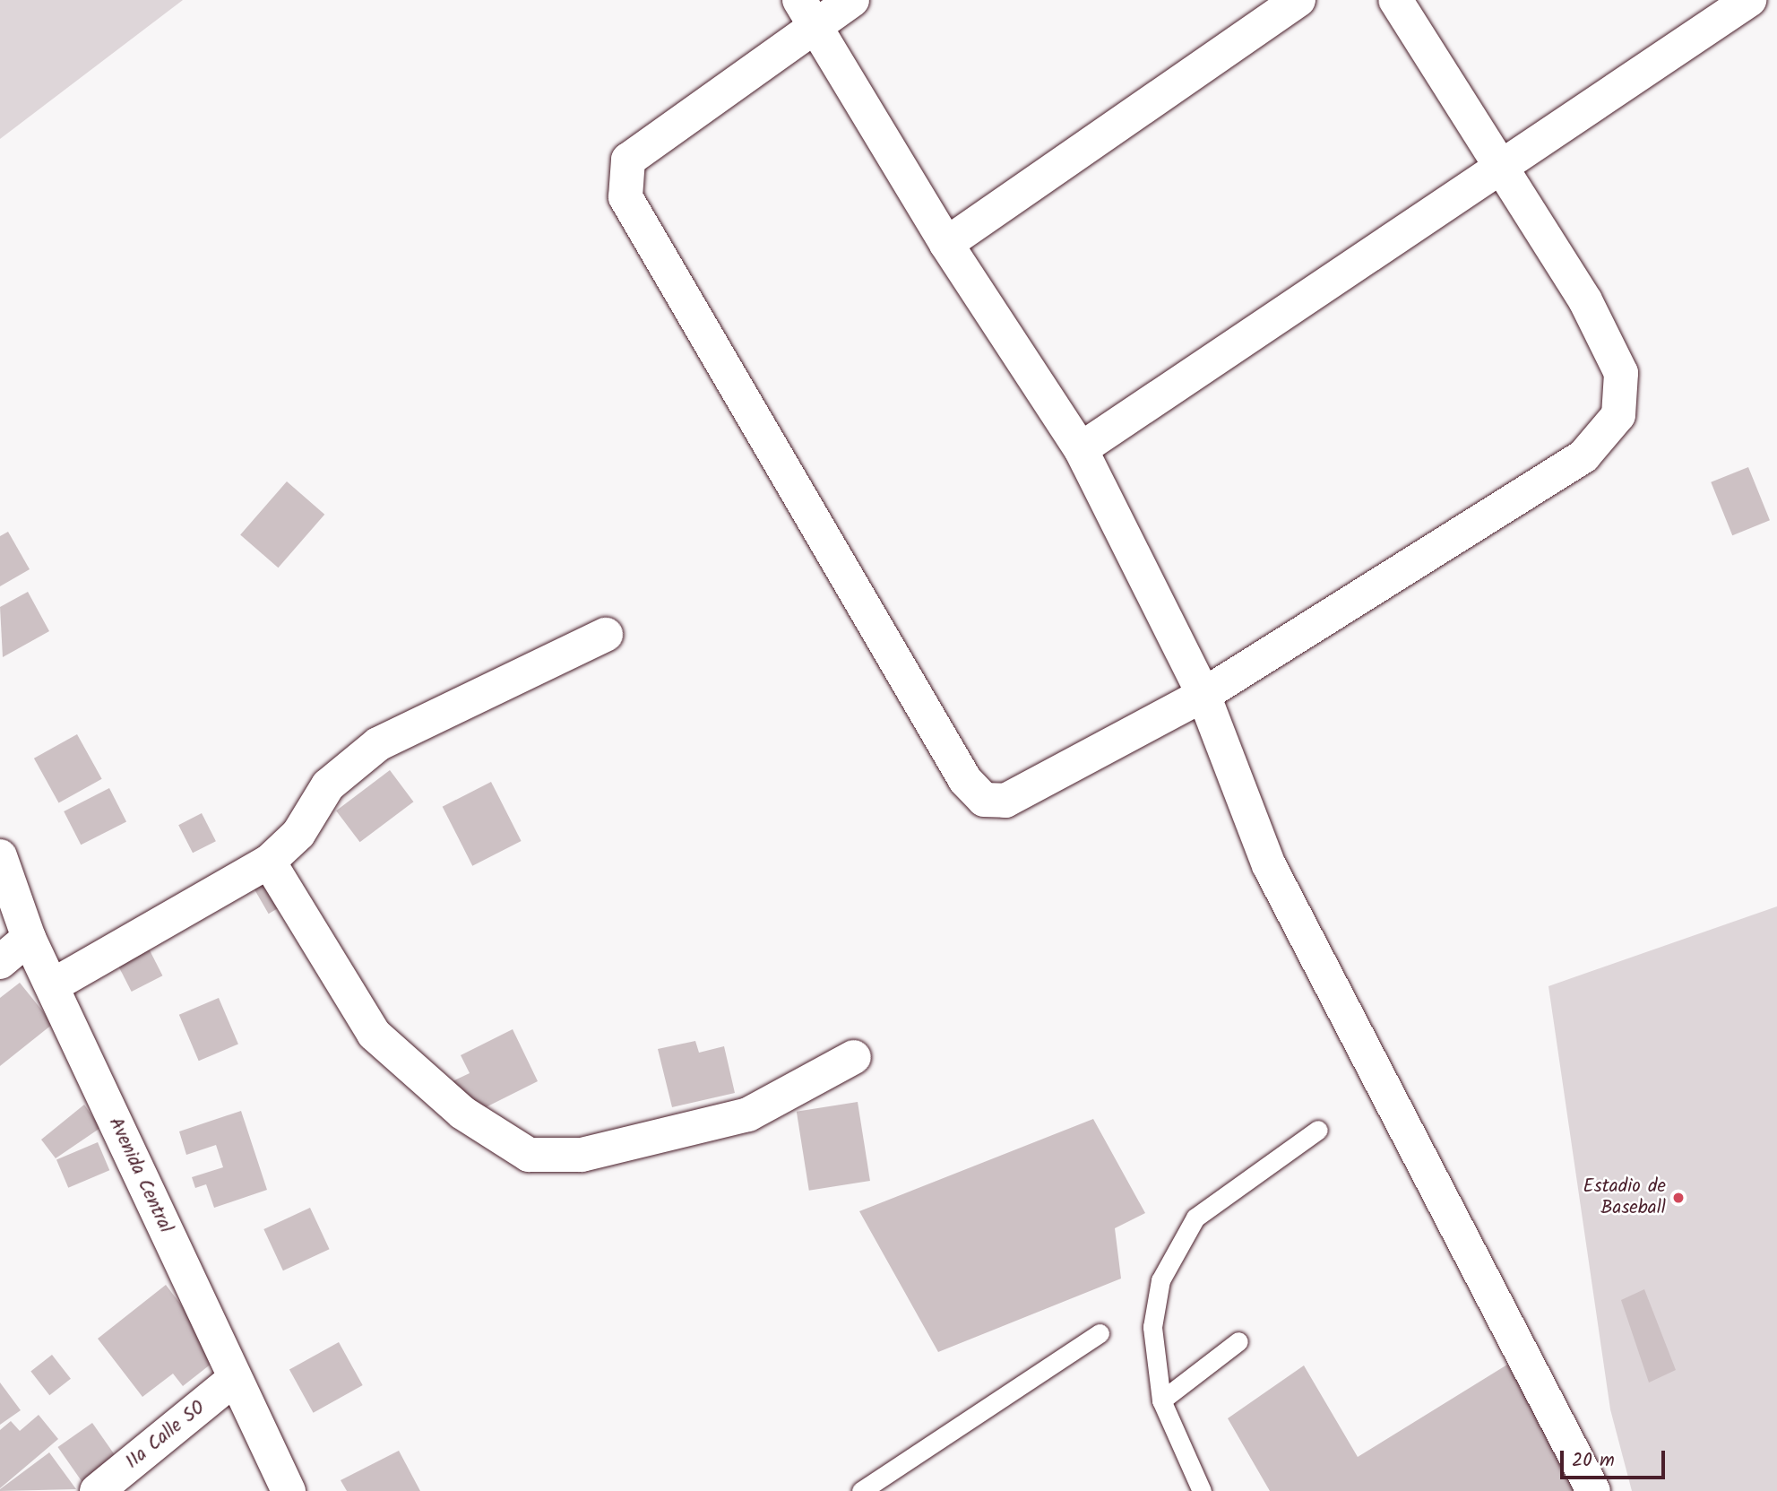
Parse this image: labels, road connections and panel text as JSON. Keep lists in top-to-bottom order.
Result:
{
  "streets": {
    "street": ["Avenida Central", "11a Calle SO"]
  },
  "crossings": [
    ["Avenida Central", "11a Calle SO"]
  ],
  "places": ["Estadio de Baseball"],
  "scale_bar": "20 m"
}
